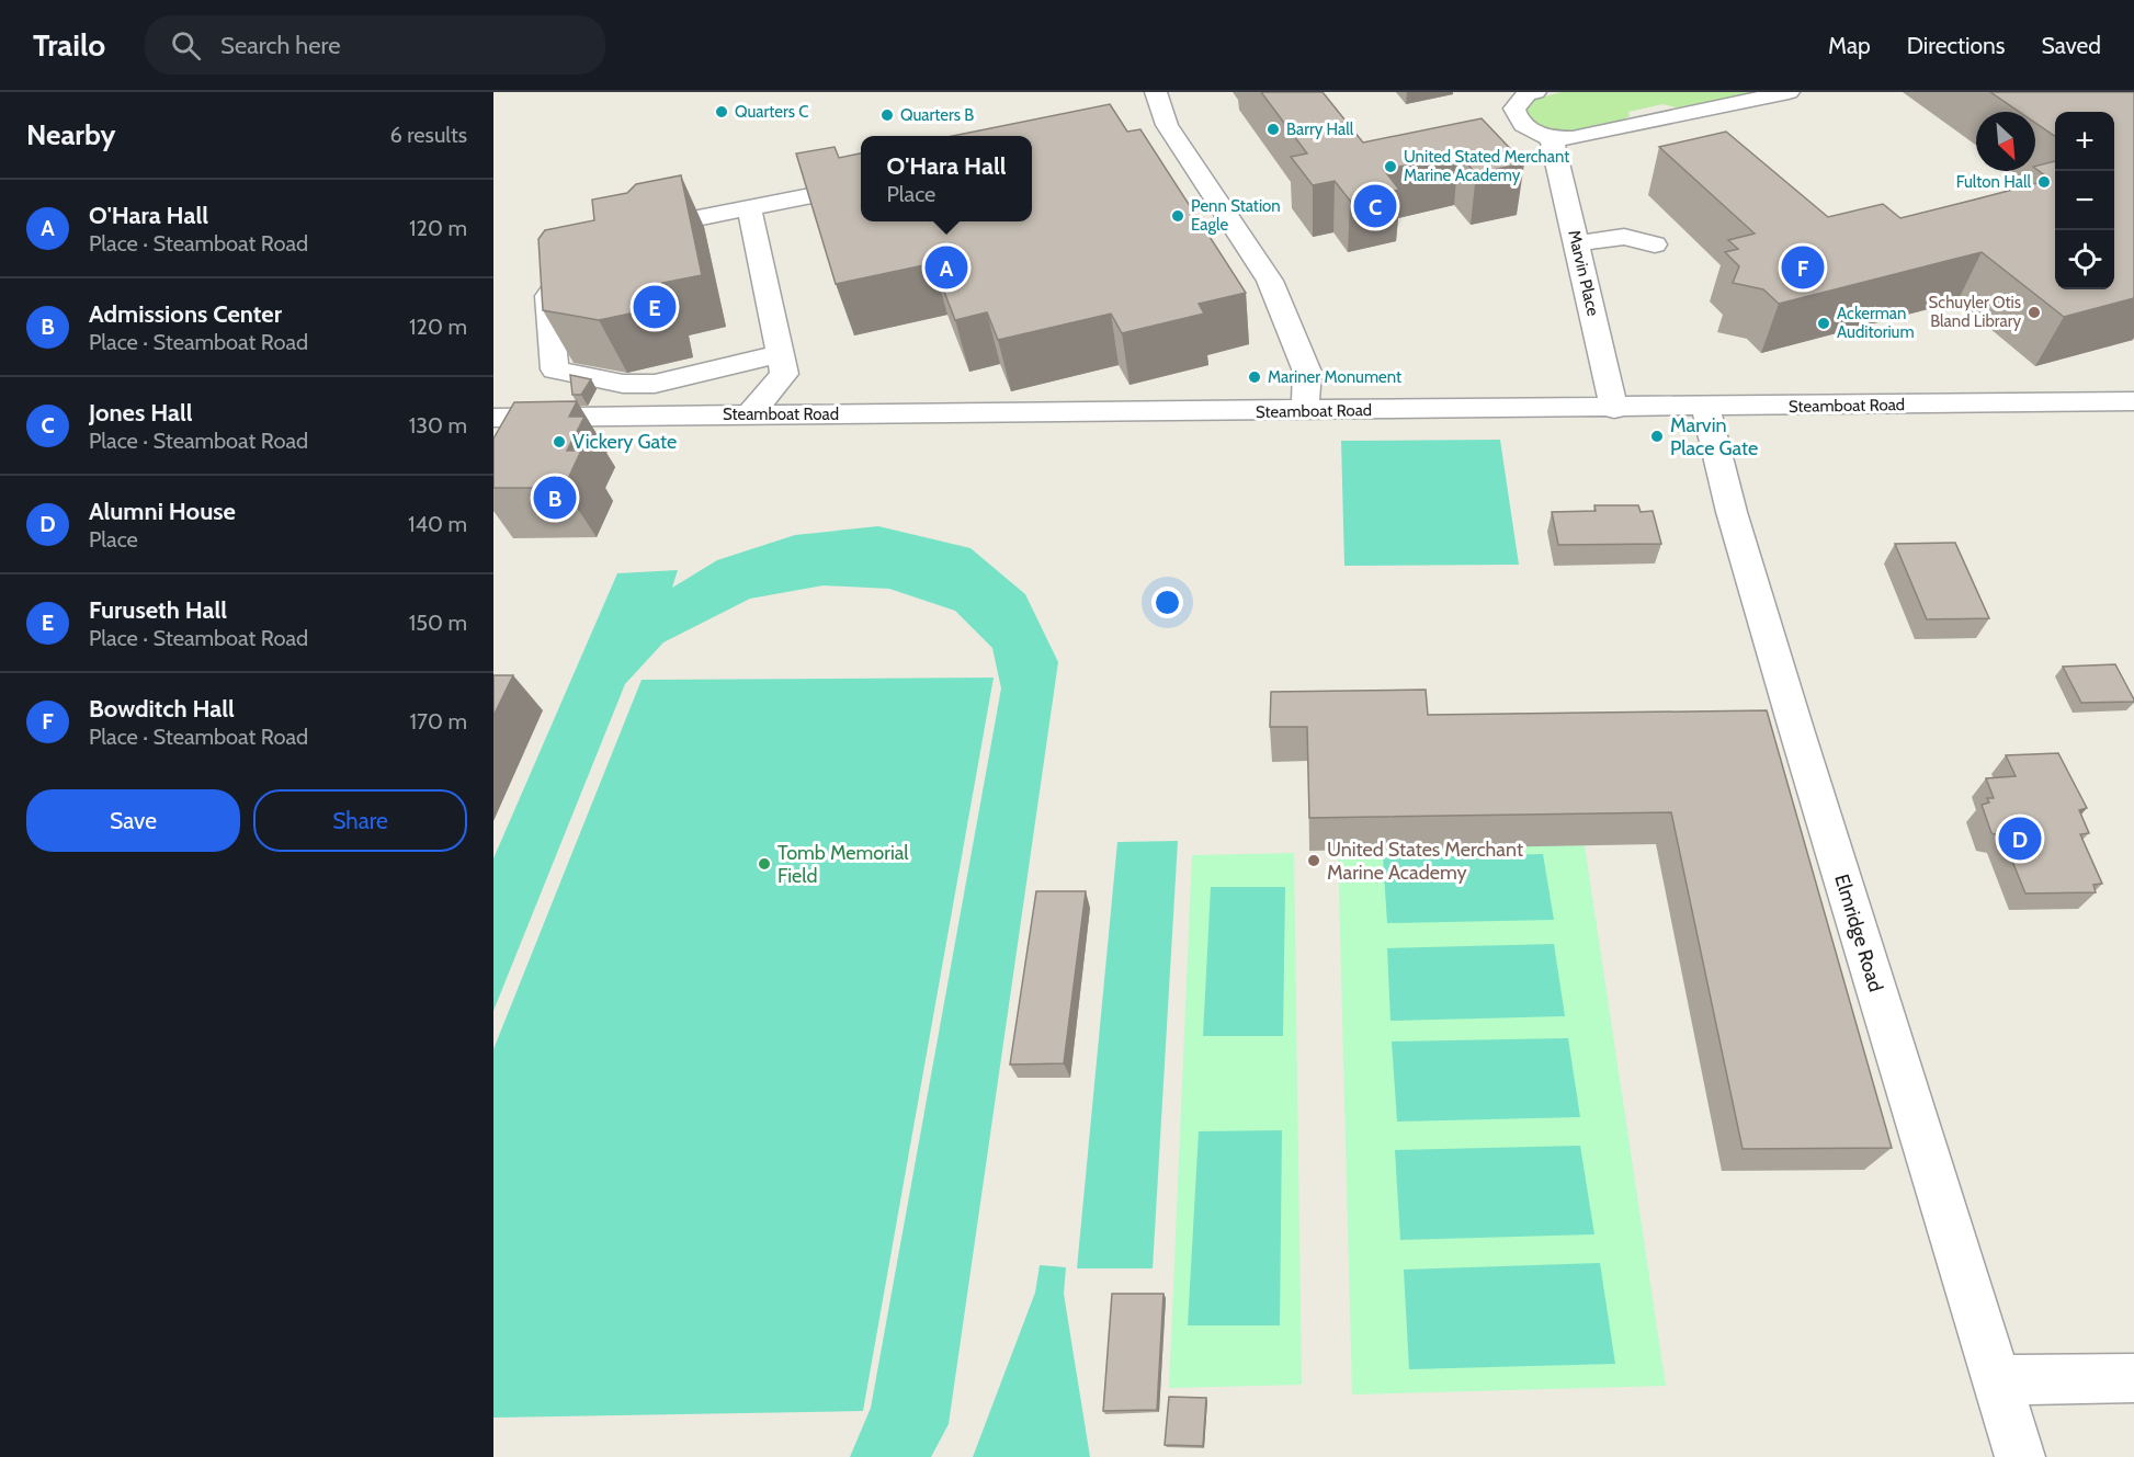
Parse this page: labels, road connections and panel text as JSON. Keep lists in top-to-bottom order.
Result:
{
  "streets": {
    "street": ["Marvin Place", "Steamboat Road", "Elmridge Road"]
  },
  "crossings": [
    ["Marvin Place", "Steamboat Road"],
    ["Steamboat Road", "Elmridge Road"]
  ],
  "places": [
    "Quarters C",
    "Quarters B",
    "Barry Hall",
    "United Stated Merchant Marine Academy",
    "Fulton Hall",
    "Penn Station Eagle",
    "Schuyler Otis Bland Library",
    "Ackerman Auditorium",
    "Mariner Monument",
    "Marvin Place Gate",
    "Vickery Gate",
    "United States Merchant Marine Academy",
    "Tomb Memorial Field"
  ],
  "north": "bottom right",
  "page": {
    "header": "Trailo",
    "search": "Search here",
    "nav": ["Map", "Directions", "Saved"],
    "heading": ["Nearby", "6 results"],
    "map_buttons": ["+", "−"],
    "popup": ["O'Hara Hall", "Place"],
    "list": [
      {
        "mark": "A",
        "name": "O'Hara Hall",
        "note": "Place · Steamboat Road",
        "value": "120 m"
      },
      {
        "mark": "B",
        "name": "Admissions Center",
        "note": "Place · Steamboat Road",
        "value": "120 m"
      },
      {
        "mark": "C",
        "name": "Jones Hall",
        "note": "Place · Steamboat Road",
        "value": "130 m"
      },
      {
        "mark": "D",
        "name": "Alumni House",
        "note": "Place",
        "value": "140 m"
      },
      {
        "mark": "E",
        "name": "Furuseth Hall",
        "note": "Place · Steamboat Road",
        "value": "150 m"
      },
      {
        "mark": "F",
        "name": "Bowditch Hall",
        "note": "Place · Steamboat Road",
        "value": "170 m"
      }
    ],
    "pins": [
      "C",
      "A",
      "F",
      "E",
      "B",
      "D"
    ],
    "buttons": ["Save", "Share"]
  }
}
